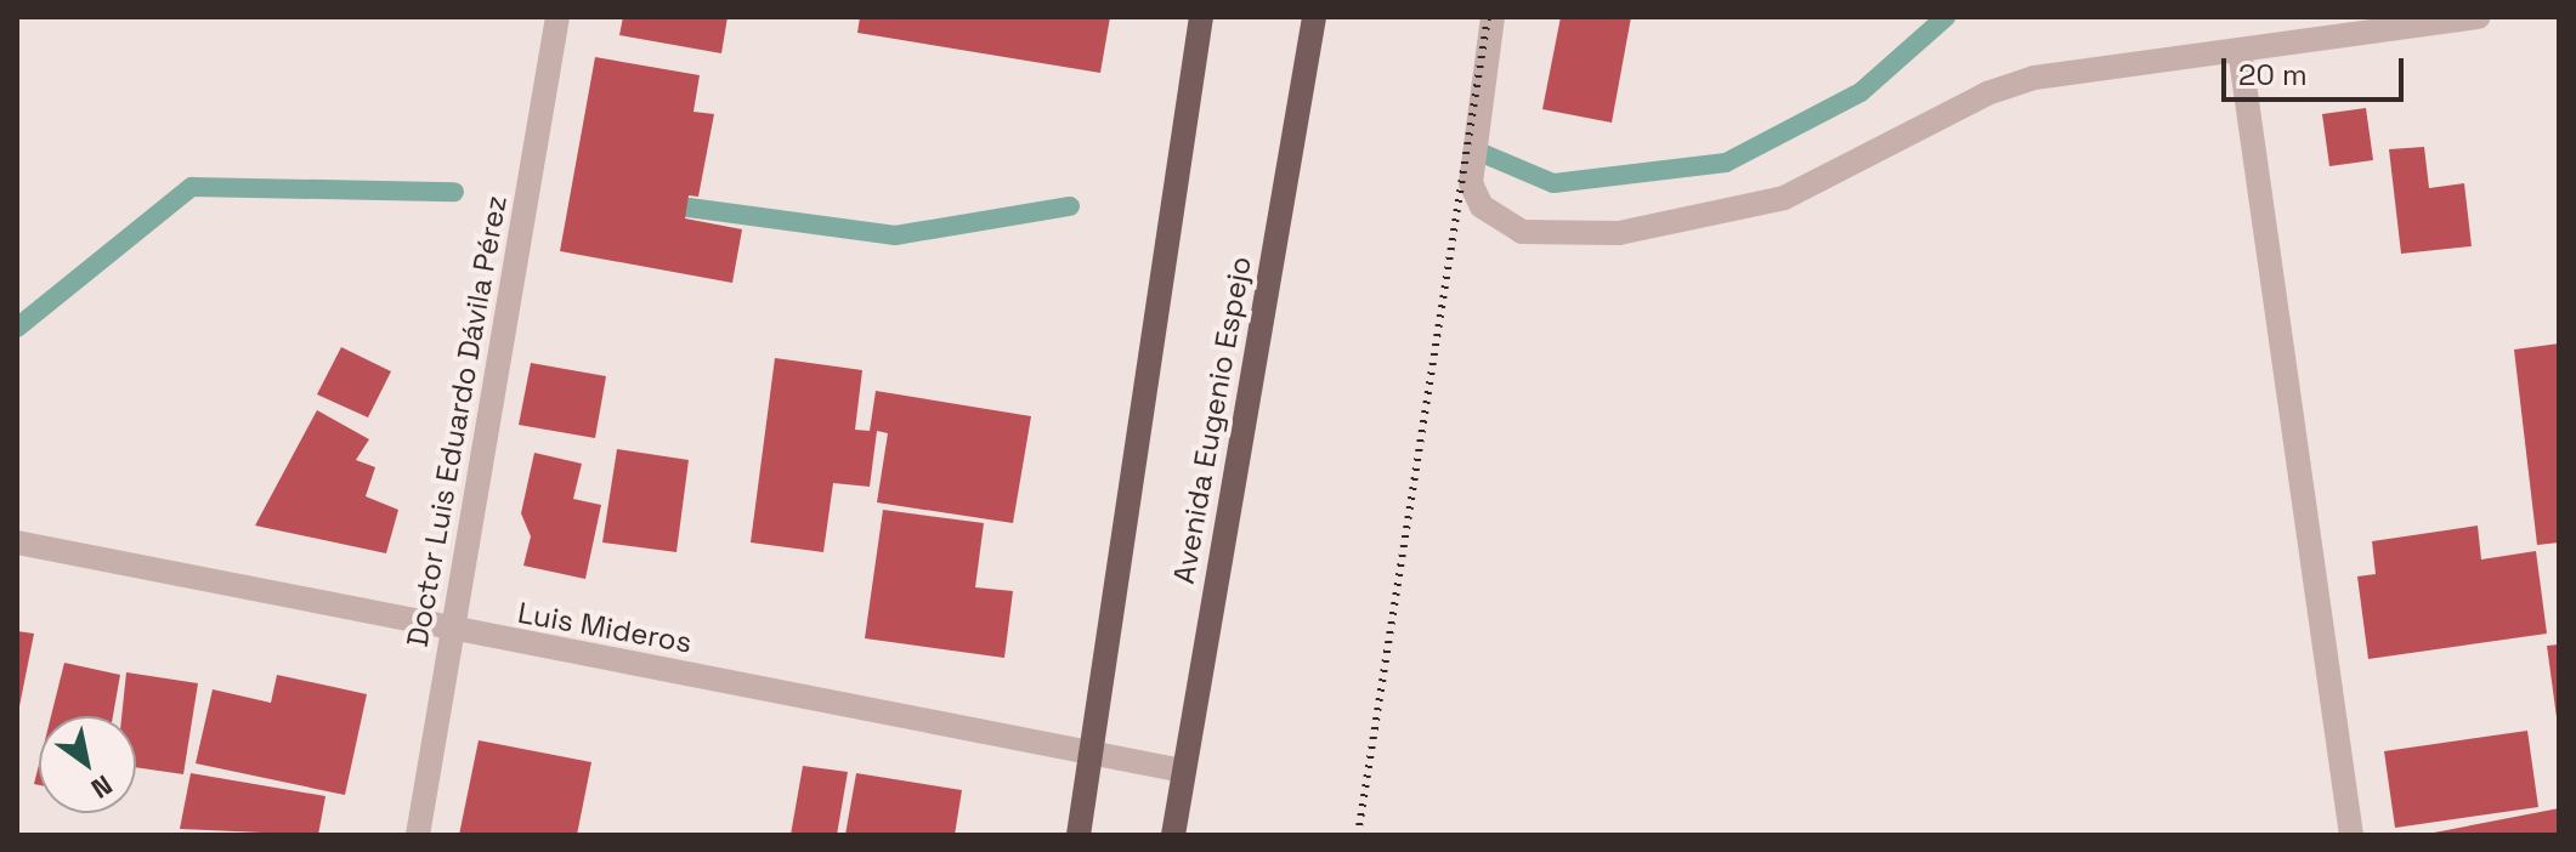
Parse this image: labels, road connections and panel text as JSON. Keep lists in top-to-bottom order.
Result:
{
  "streets": {
    "main road": ["Avenida Eugenio Espejo"],
    "street": ["Doctor Luis Eduardo Dávila Pérez", "Luis Mideros"]
  },
  "crossings": [
    ["Avenida Eugenio Espejo", "Luis Mideros"],
    ["Doctor Luis Eduardo Dávila Pérez", "Luis Mideros"]
  ],
  "scale_bar": "20 m",
  "north": "bottom right"
}
